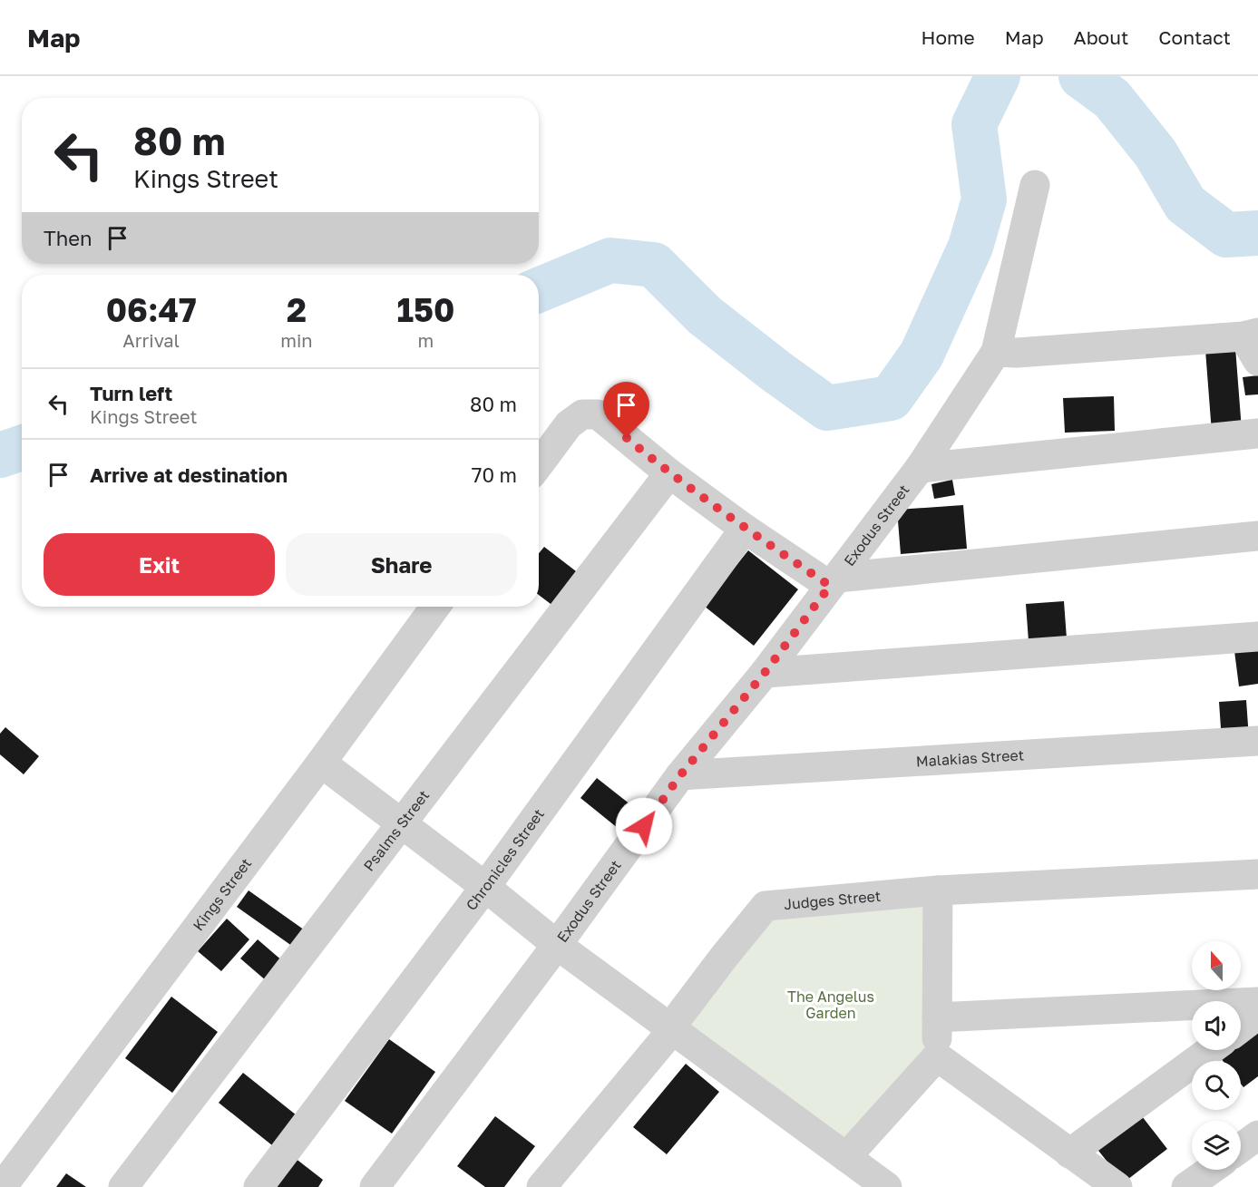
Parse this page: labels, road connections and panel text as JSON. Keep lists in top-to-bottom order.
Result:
{
  "streets": {
    "street": [
      "Exodus Street",
      "Malakias Street",
      "Psalms Street",
      "Chronicles Street",
      "Kings Street",
      "Judges Street"
    ]
  },
  "crossings": [
    ["Exodus Street", "Malakias Street"]
  ],
  "parks": ["The Angelus Garden"],
  "north": "top",
  "page": {
    "header": "Map",
    "nav": [
      "Home",
      "Map",
      "About",
      "Contact"
    ],
    "turn": ["80 m", "Kings Street"],
    "then": "Then",
    "eta": [
      "06:47",
      "Arrival",
      "2",
      "min",
      "150",
      "m"
    ],
    "list": [
      {
        "name": "Turn left",
        "note": "Kings Street",
        "value": "80 m"
      },
      {
        "name": "Arrive at destination",
        "value": "70 m"
      }
    ],
    "buttons": ["Exit", "Share"]
  }
}
